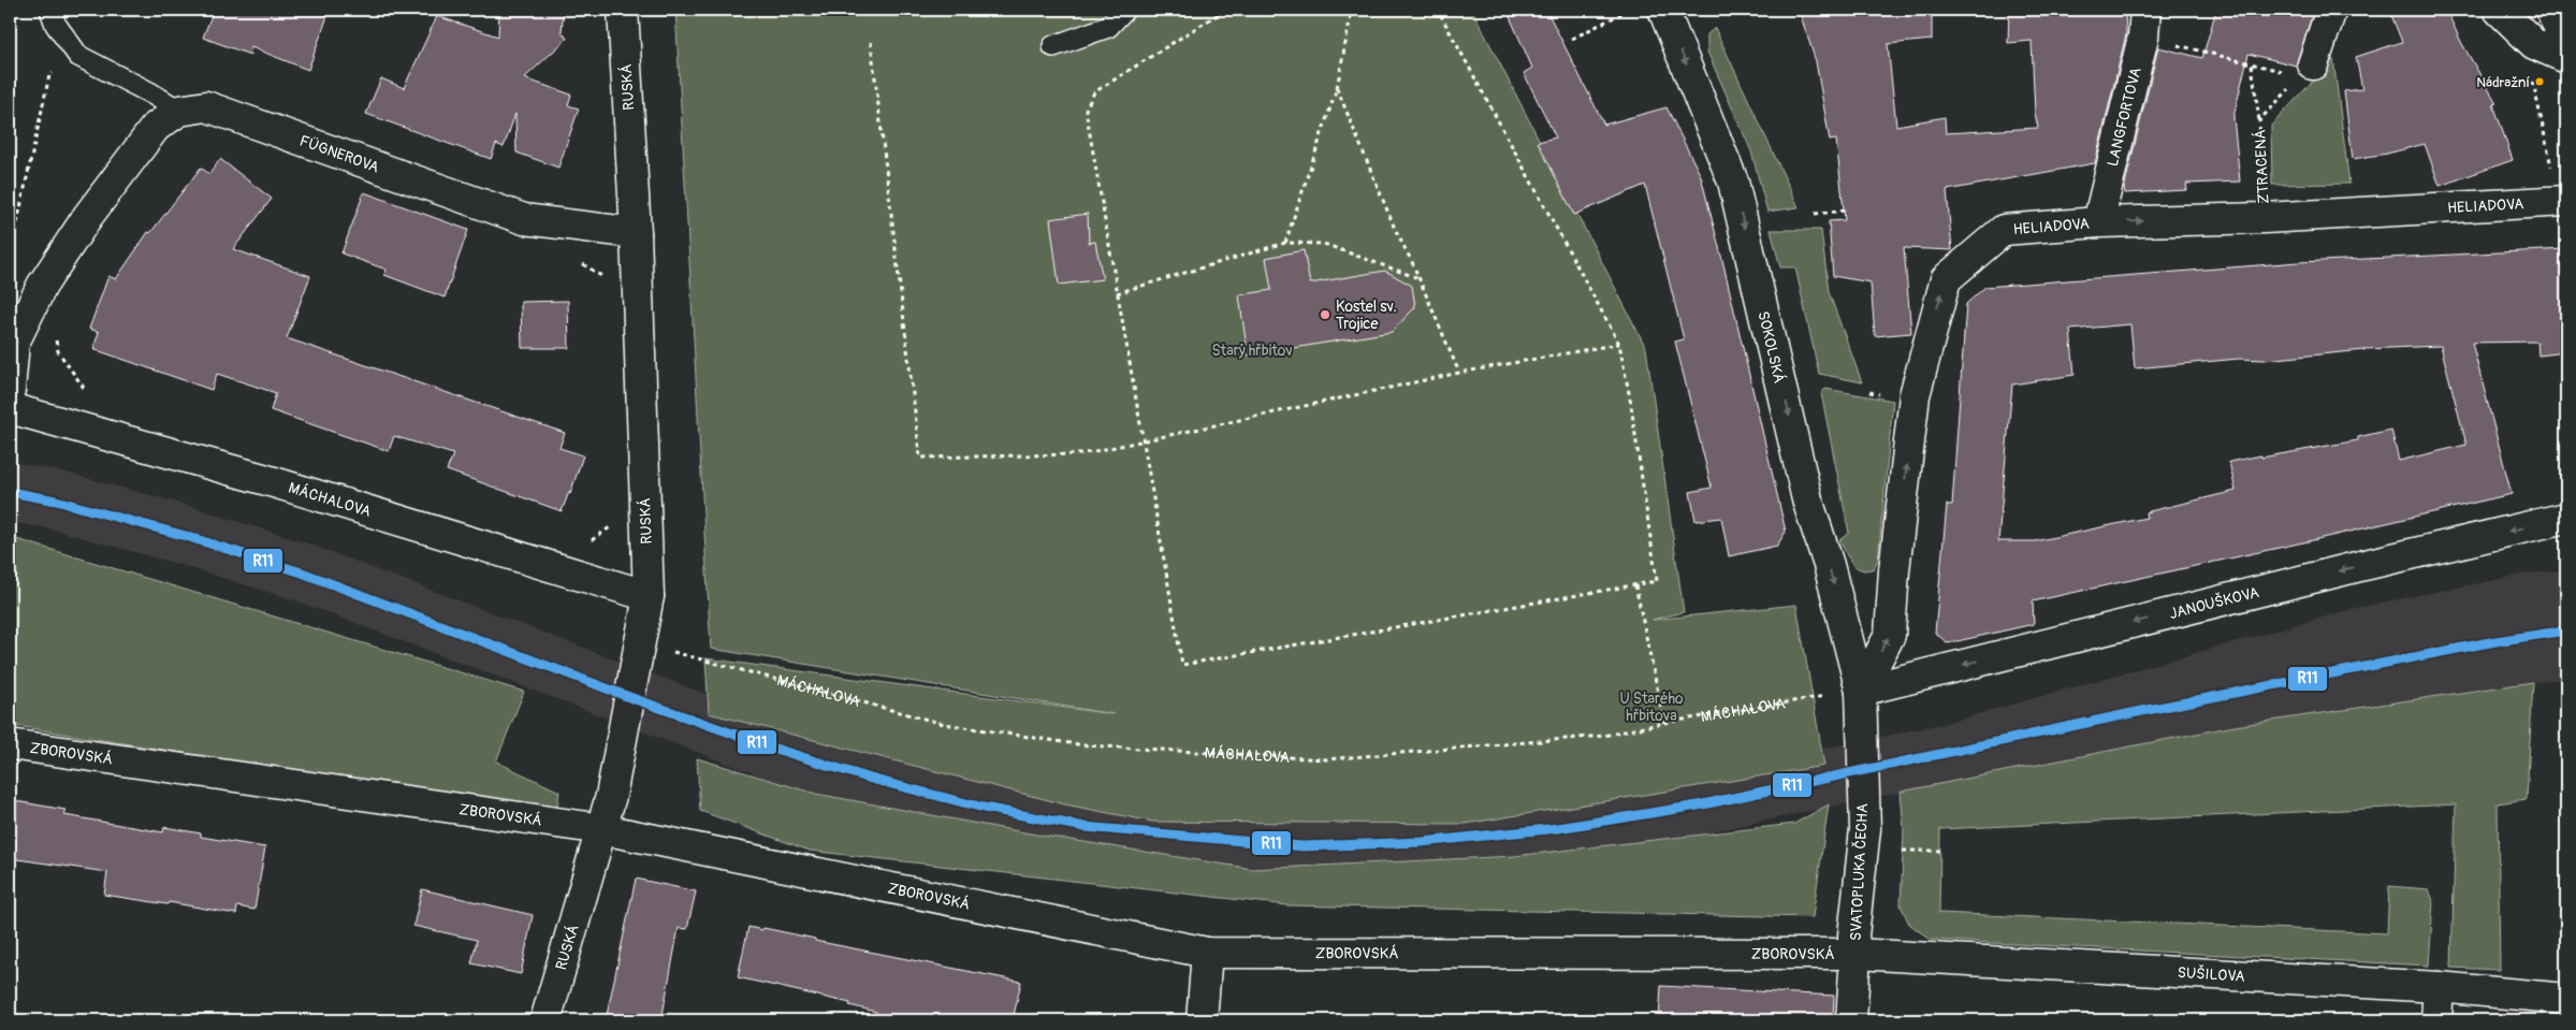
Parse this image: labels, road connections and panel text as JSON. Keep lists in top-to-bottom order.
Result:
{
  "streets": {
    "street": [
      "RUSKÁ",
      "LANGFORTOVA",
      "FÜGNEROVA",
      "HELIADOVA",
      "SOKOLSKÁ",
      "MÁCHALOVA",
      "JANOUŠKOVA",
      "ZBOROVSKÁ",
      "SVATOPLUKA ČECHA",
      "SUŠILOVA"
    ],
    "path": ["ZTRACENÁ"]
  },
  "crossings": [
    ["RUSKÁ", "FÜGNEROVA"],
    ["RUSKÁ", "MÁCHALOVA"],
    ["RUSKÁ", "ZBOROVSKÁ"],
    ["LANGFORTOVA", "HELIADOVA"],
    ["ZTRACENÁ", "HELIADOVA"],
    ["HELIADOVA", "SOKOLSKÁ"],
    ["HELIADOVA", "MÁCHALOVA"],
    ["HELIADOVA", "JANOUŠKOVA"],
    ["HELIADOVA", "SVATOPLUKA ČECHA"],
    ["SOKOLSKÁ", "MÁCHALOVA"],
    ["SOKOLSKÁ", "JANOUŠKOVA"],
    ["SOKOLSKÁ", "SVATOPLUKA ČECHA"],
    ["MÁCHALOVA", "JANOUŠKOVA"],
    ["MÁCHALOVA", "SVATOPLUKA ČECHA"],
    ["JANOUŠKOVA", "SVATOPLUKA ČECHA"],
    ["ZBOROVSKÁ", "SVATOPLUKA ČECHA"],
    ["ZBOROVSKÁ", "SUŠILOVA"],
    ["SVATOPLUKA ČECHA", "SUŠILOVA"]
  ],
  "one_way": ["HELIADOVA", "SOKOLSKÁ", "JANOUŠKOVA"],
  "parks": ["Starý hřbitov", "U Starého hřbitova"],
  "places": ["Nádražní", "Kostel sv. Trojice"],
  "lines": ["transit line R11"]
}
